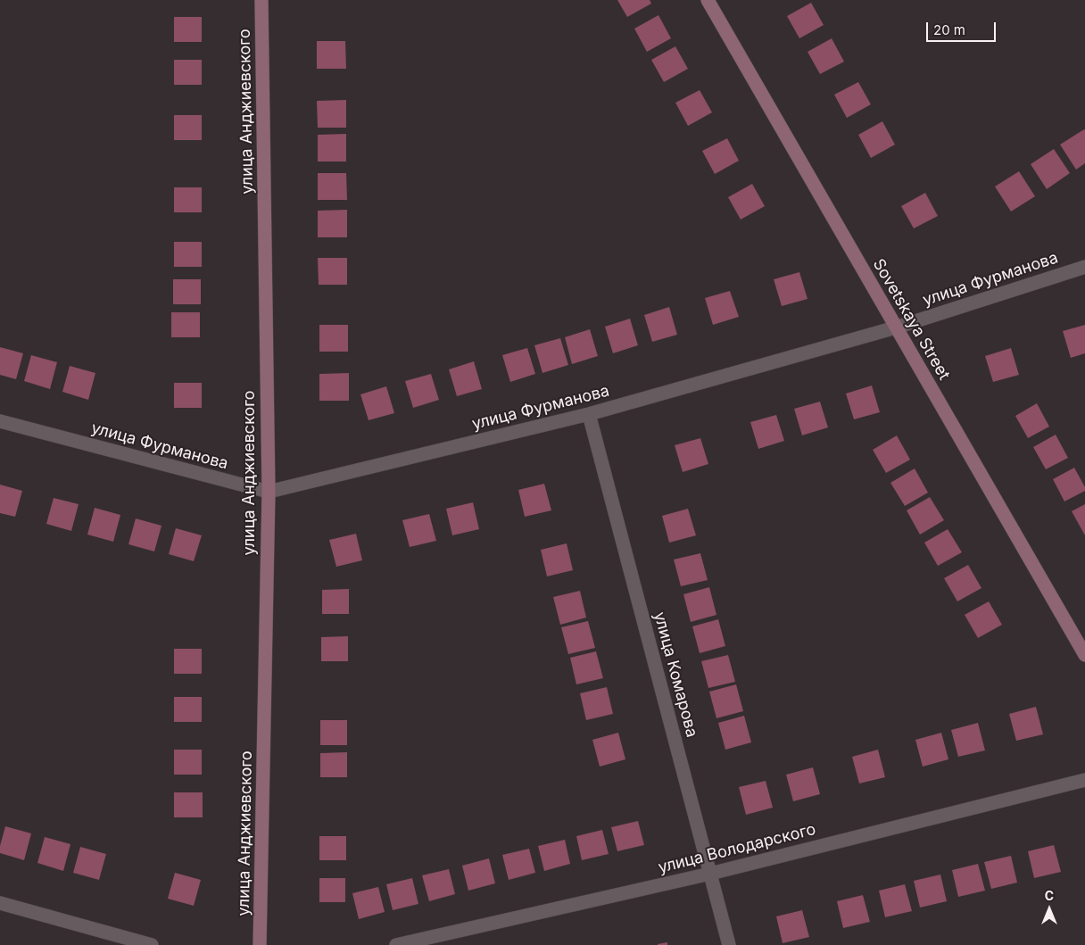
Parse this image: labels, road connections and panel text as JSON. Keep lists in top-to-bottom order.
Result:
{
  "streets": {
    "street": [
      "улица Анджиевского",
      "улица Фурманова",
      "Sovetskaya Street",
      "улица Комарова",
      "улица Володарского"
    ]
  },
  "crossings": [
    ["улица Анджиевского", "улица Фурманова"],
    ["улица Фурманова", "Sovetskaya Street"],
    ["улица Фурманова", "улица Комарова"],
    ["улица Комарова", "улица Володарского"]
  ],
  "scale_bar": "20 m",
  "north": "top"
}
